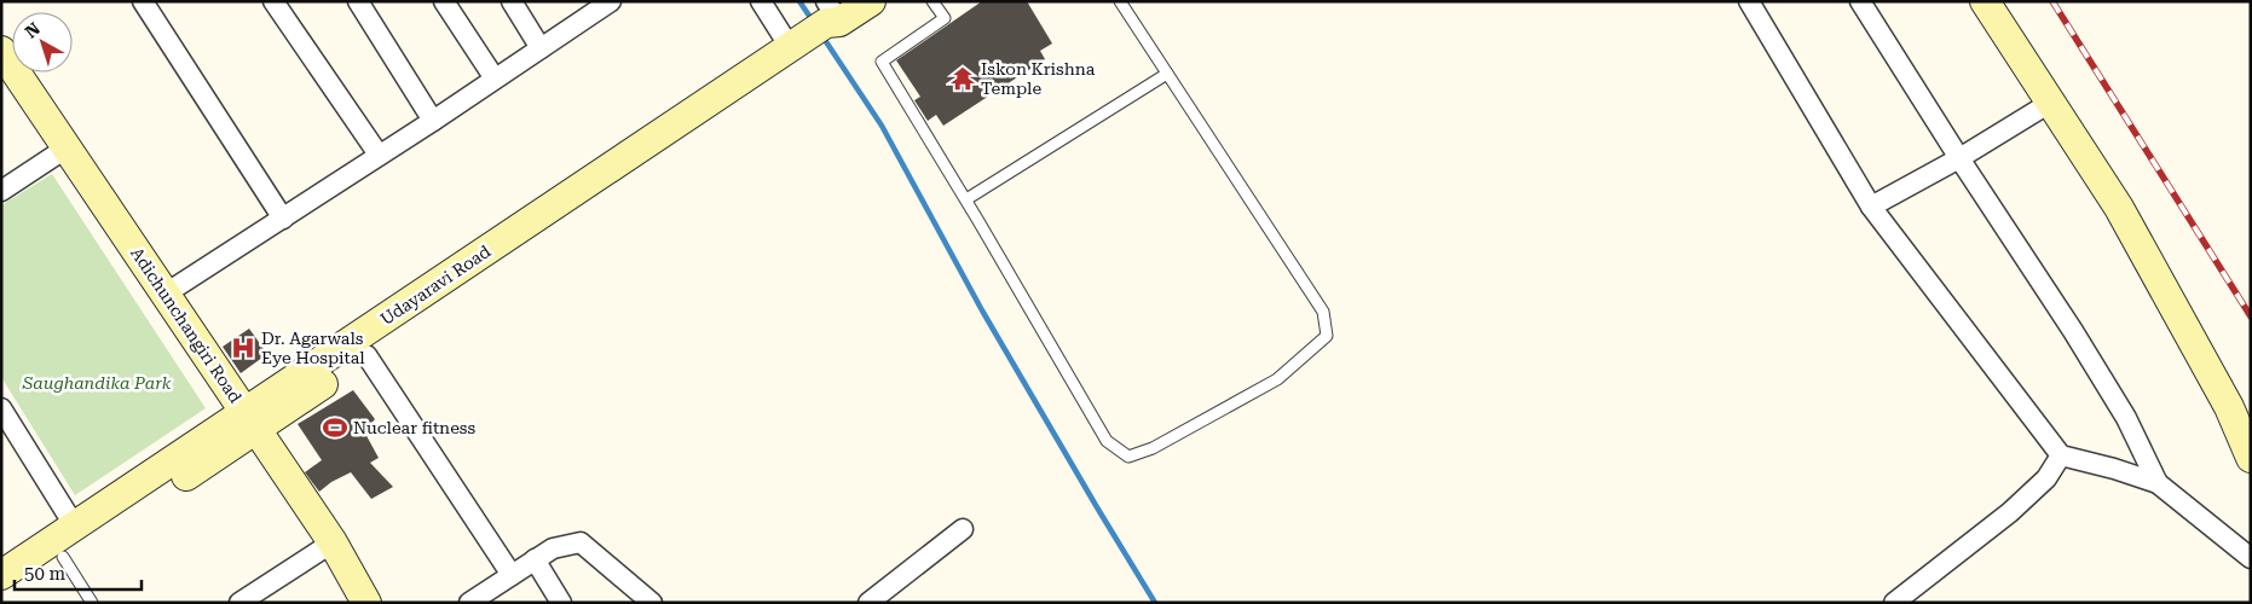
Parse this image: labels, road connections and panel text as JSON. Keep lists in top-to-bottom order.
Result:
{
  "streets": {
    "street": ["Udayaravi Road", "Adichunchangiri Road"]
  },
  "crossings": [
    ["Udayaravi Road", "Adichunchangiri Road"]
  ],
  "parks": ["Saughandika Park"],
  "places": {
    "temple": ["Iskon Krishna Temple"],
    "hospital": ["Dr. Agarwals Eye Hospital"],
    "sports": ["Nuclear fitness"]
  },
  "scale_bar": "50 m",
  "north": "top left"
}
